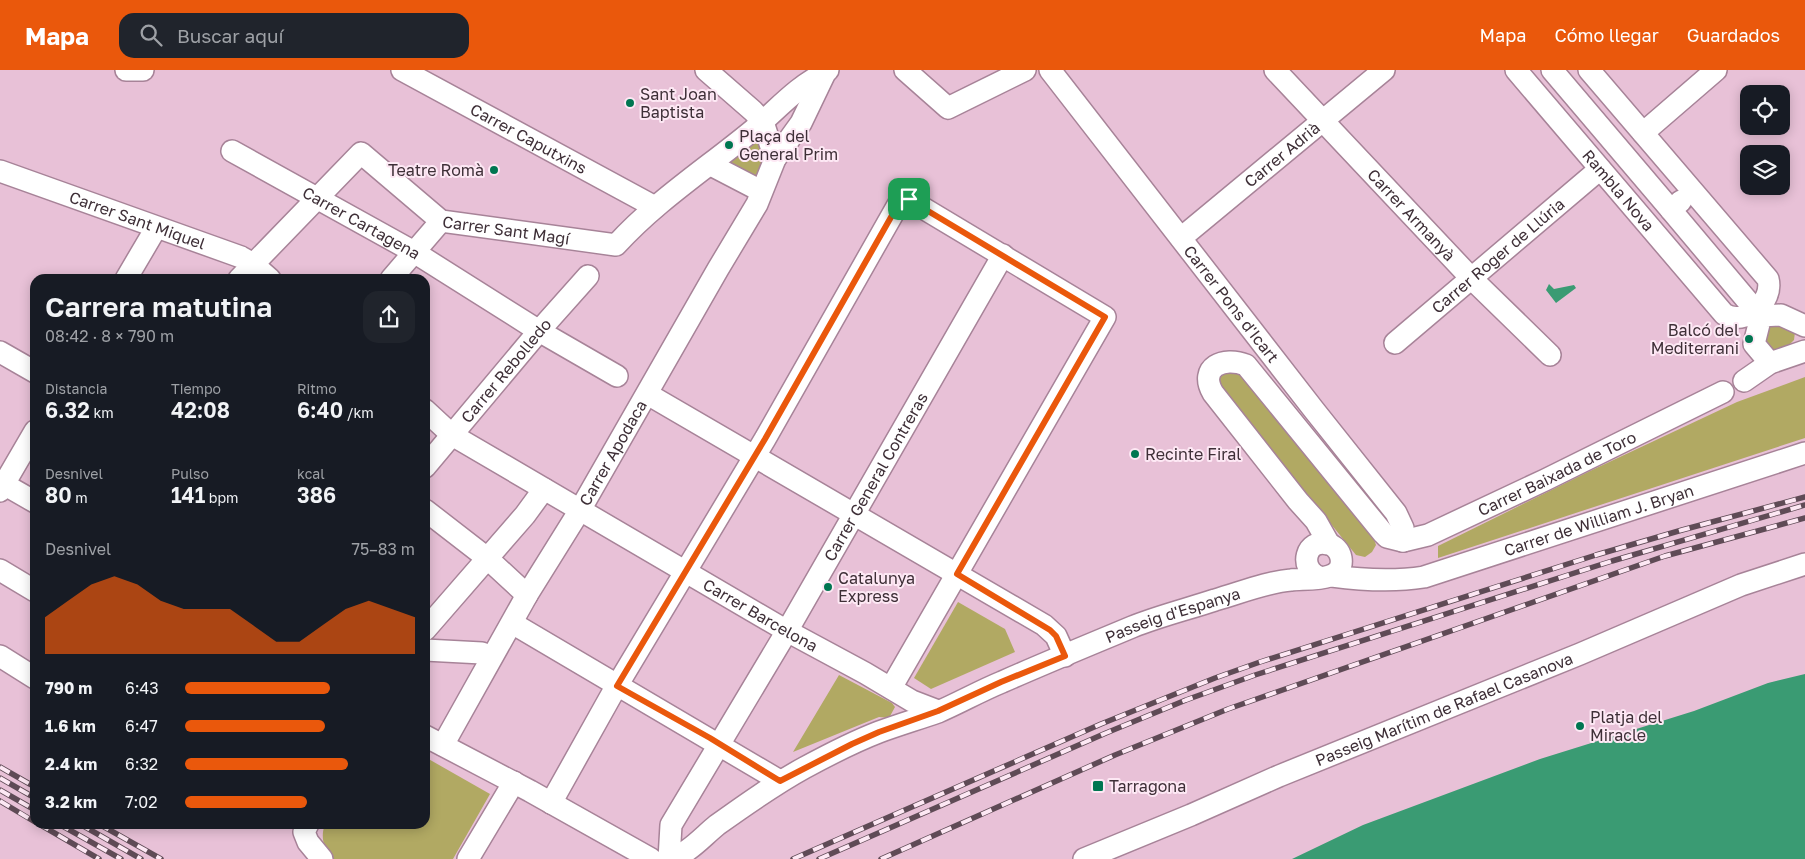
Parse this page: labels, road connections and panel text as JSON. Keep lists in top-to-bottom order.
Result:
{
  "streets": {
    "street": [
      "Carrer Caputxins",
      "Carrer Adrià",
      "Rambla Nova",
      "Carrer Armanyà",
      "Carrer Sant Miquel",
      "Carrer Cartagena",
      "Carrer Sant Magí",
      "Carrer Roger de Llúria",
      "Carrer Pons d'Icart",
      "Carrer Rebolledo",
      "Carrer Apodaca",
      "Carrer Baixada de Toro",
      "Carrer General Contreras",
      "Carrer de William J. Bryan",
      "Carrer Barcelona",
      "Passeig d'Espanya",
      "Passeig Marítim de Rafael Casanova"
    ]
  },
  "crossings": [
    ["Carrer Caputxins", "Carrer Sant Magí"],
    ["Carrer Adrià", "Carrer Armanyà"],
    ["Carrer Adrià", "Carrer Pons d'Icart"],
    ["Rambla Nova", "Carrer Roger de Llúria"],
    ["Carrer Armanyà", "Carrer Roger de Llúria"],
    ["Carrer Cartagena", "Carrer Sant Magí"],
    ["Carrer Cartagena", "Carrer Rebolledo"],
    ["Carrer Pons d'Icart", "Carrer Baixada de Toro"],
    ["Carrer Apodaca", "Carrer Barcelona"],
    ["Carrer General Contreras", "Carrer Barcelona"],
    ["Carrer General Contreras", "Passeig d'Espanya"],
    ["Carrer de William J. Bryan", "Passeig d'Espanya"],
    ["Carrer Barcelona", "Passeig d'Espanya"]
  ],
  "places": {
    "other": [
      "Sant Joan Baptista",
      "Plaça del General Prim",
      "Teatre Romà",
      "Balcó del Mediterrani",
      "Recinte Firal",
      "Catalunya Express",
      "Platja del Miracle"
    ],
    "transit": ["Tarragona"]
  },
  "page": {
    "header": "Mapa",
    "search": "Buscar aquí",
    "nav": ["Mapa", "Cómo llegar", "Guardados"],
    "heading": ["Carrera matutina", "08:42 · 8 × 790 m"],
    "stats": [
      ["Distancia", "6.32 km"],
      ["Tiempo", "42:08"],
      ["Ritmo", "6:40 /km"],
      ["Desnivel", "80 m"],
      ["Pulso", "141 bpm"],
      ["kcal", "386"]
    ],
    "chart": ["Desnivel", "75–83 m"],
    "list": [
      {
        "name": "790 m",
        "note": "6:43"
      },
      {
        "name": "1.6 km",
        "note": "6:47"
      },
      {
        "name": "2.4 km",
        "note": "6:32"
      },
      {
        "name": "3.2 km",
        "note": "7:02"
      }
    ]
  }
}
